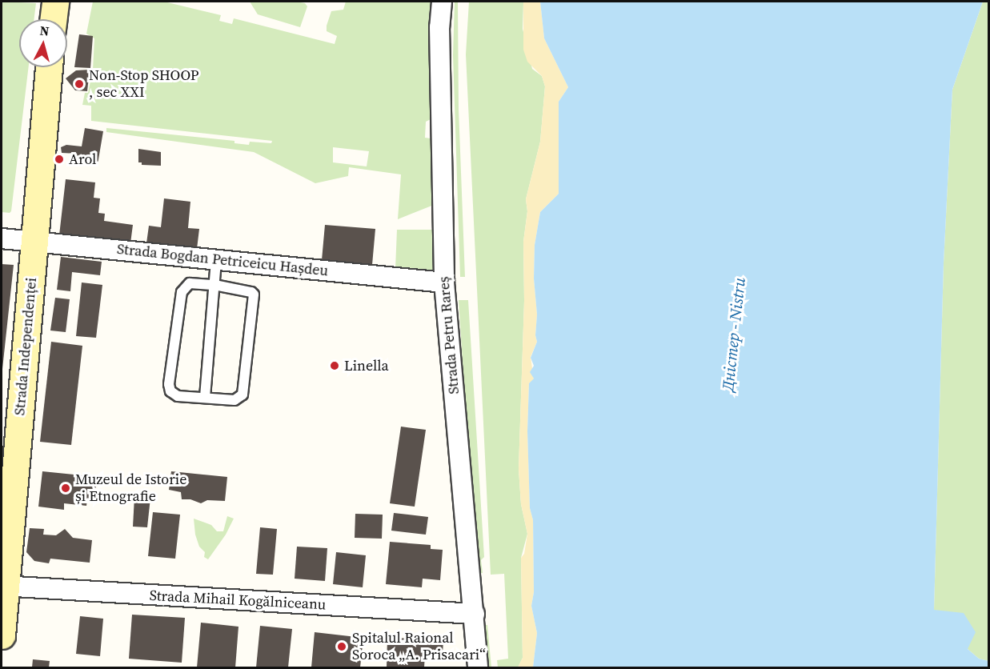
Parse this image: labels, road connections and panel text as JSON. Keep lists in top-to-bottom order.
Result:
{
  "streets": {
    "main road": ["Strada Independenței"],
    "street": ["Strada Bogdan Petriceicu Hașdeu", "Strada Petru Rareș", "Strada Mihail Kogălniceanu"]
  },
  "crossings": [
    ["Strada Bogdan Petriceicu Hașdeu", "Strada Petru Rareș"],
    ["Strada Bogdan Petriceicu Hașdeu", "Strada Independenței"],
    ["Strada Petru Rareș", "Strada Mihail Kogălniceanu"],
    ["Strada Independenței", "Strada Mihail Kogălniceanu"]
  ],
  "water": ["Дністер - Nistru"],
  "places": [
    "Non-Stop SHOOP , sec XXI",
    "Arol",
    "Linella",
    "Muzeul de Istorie și Etnografie",
    "Spitalul Raional Soroca „A. Prisacari“"
  ],
  "north": "top"
}
